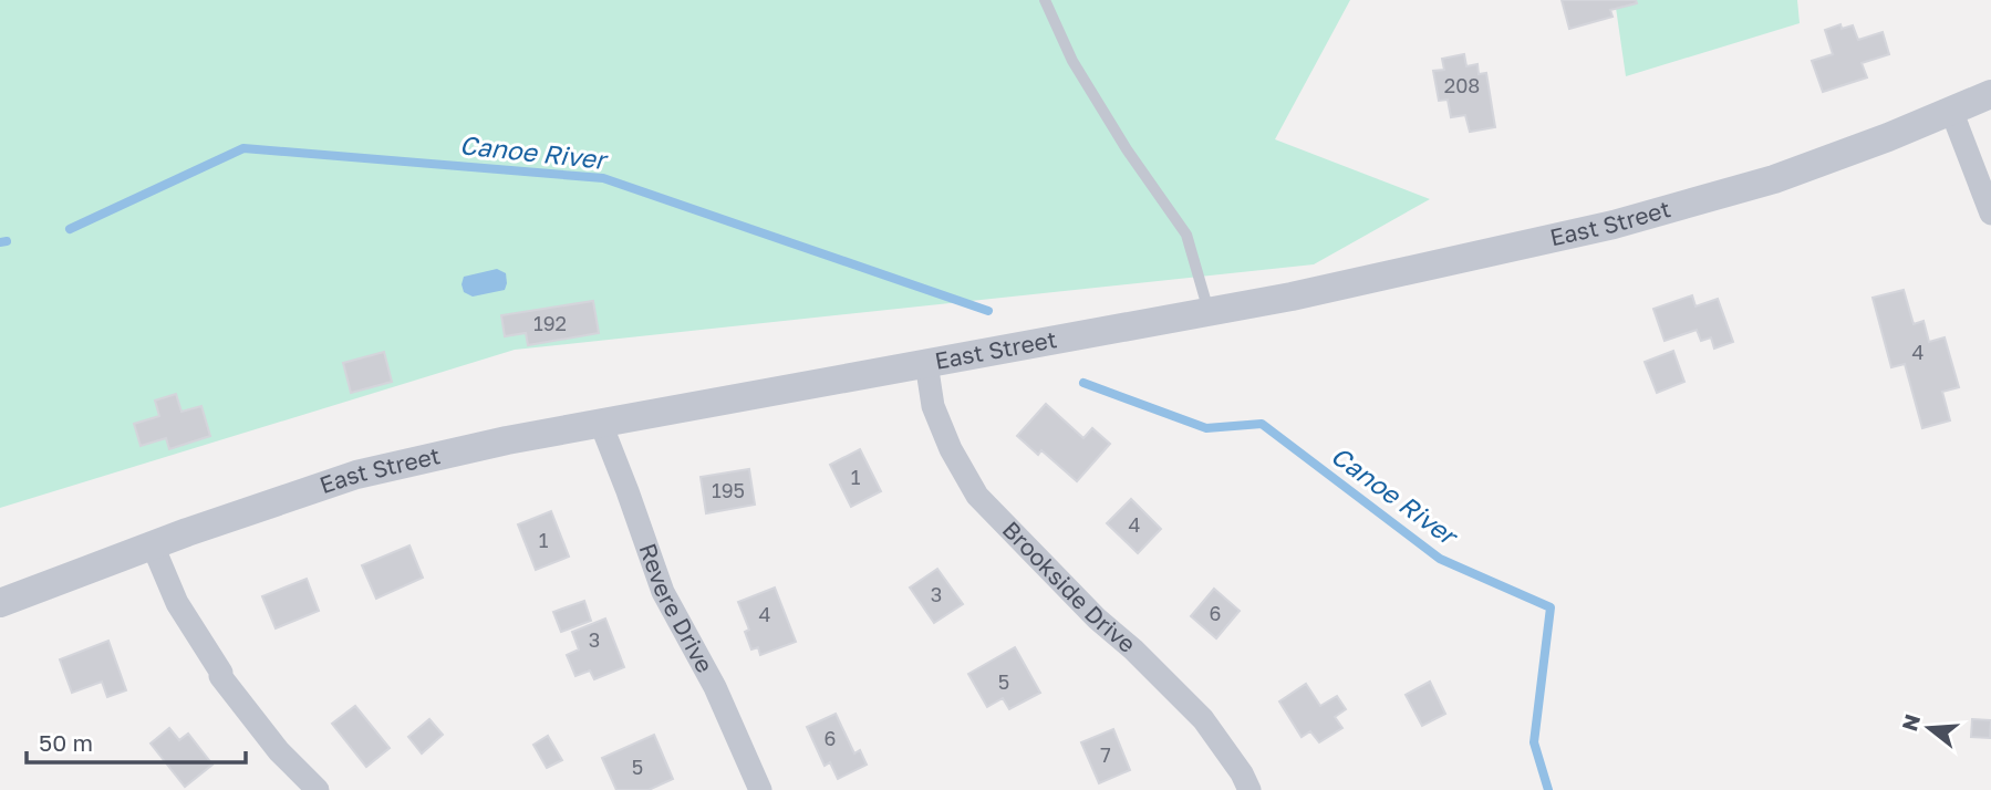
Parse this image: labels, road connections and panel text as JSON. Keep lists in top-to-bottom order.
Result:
{
  "streets": {
    "street": ["East Street", "Brookside Drive", "Revere Drive"]
  },
  "crossings": [
    ["East Street", "Brookside Drive"],
    ["East Street", "Revere Drive"]
  ],
  "water": ["Canoe River"],
  "house_numbers": [
    "208",
    "192",
    "4",
    "1",
    "195",
    "4",
    "1",
    "3",
    "6",
    "4",
    "3",
    "5",
    "6",
    "7",
    "5"
  ],
  "scale_bar": "50 m",
  "north": "left"
}
